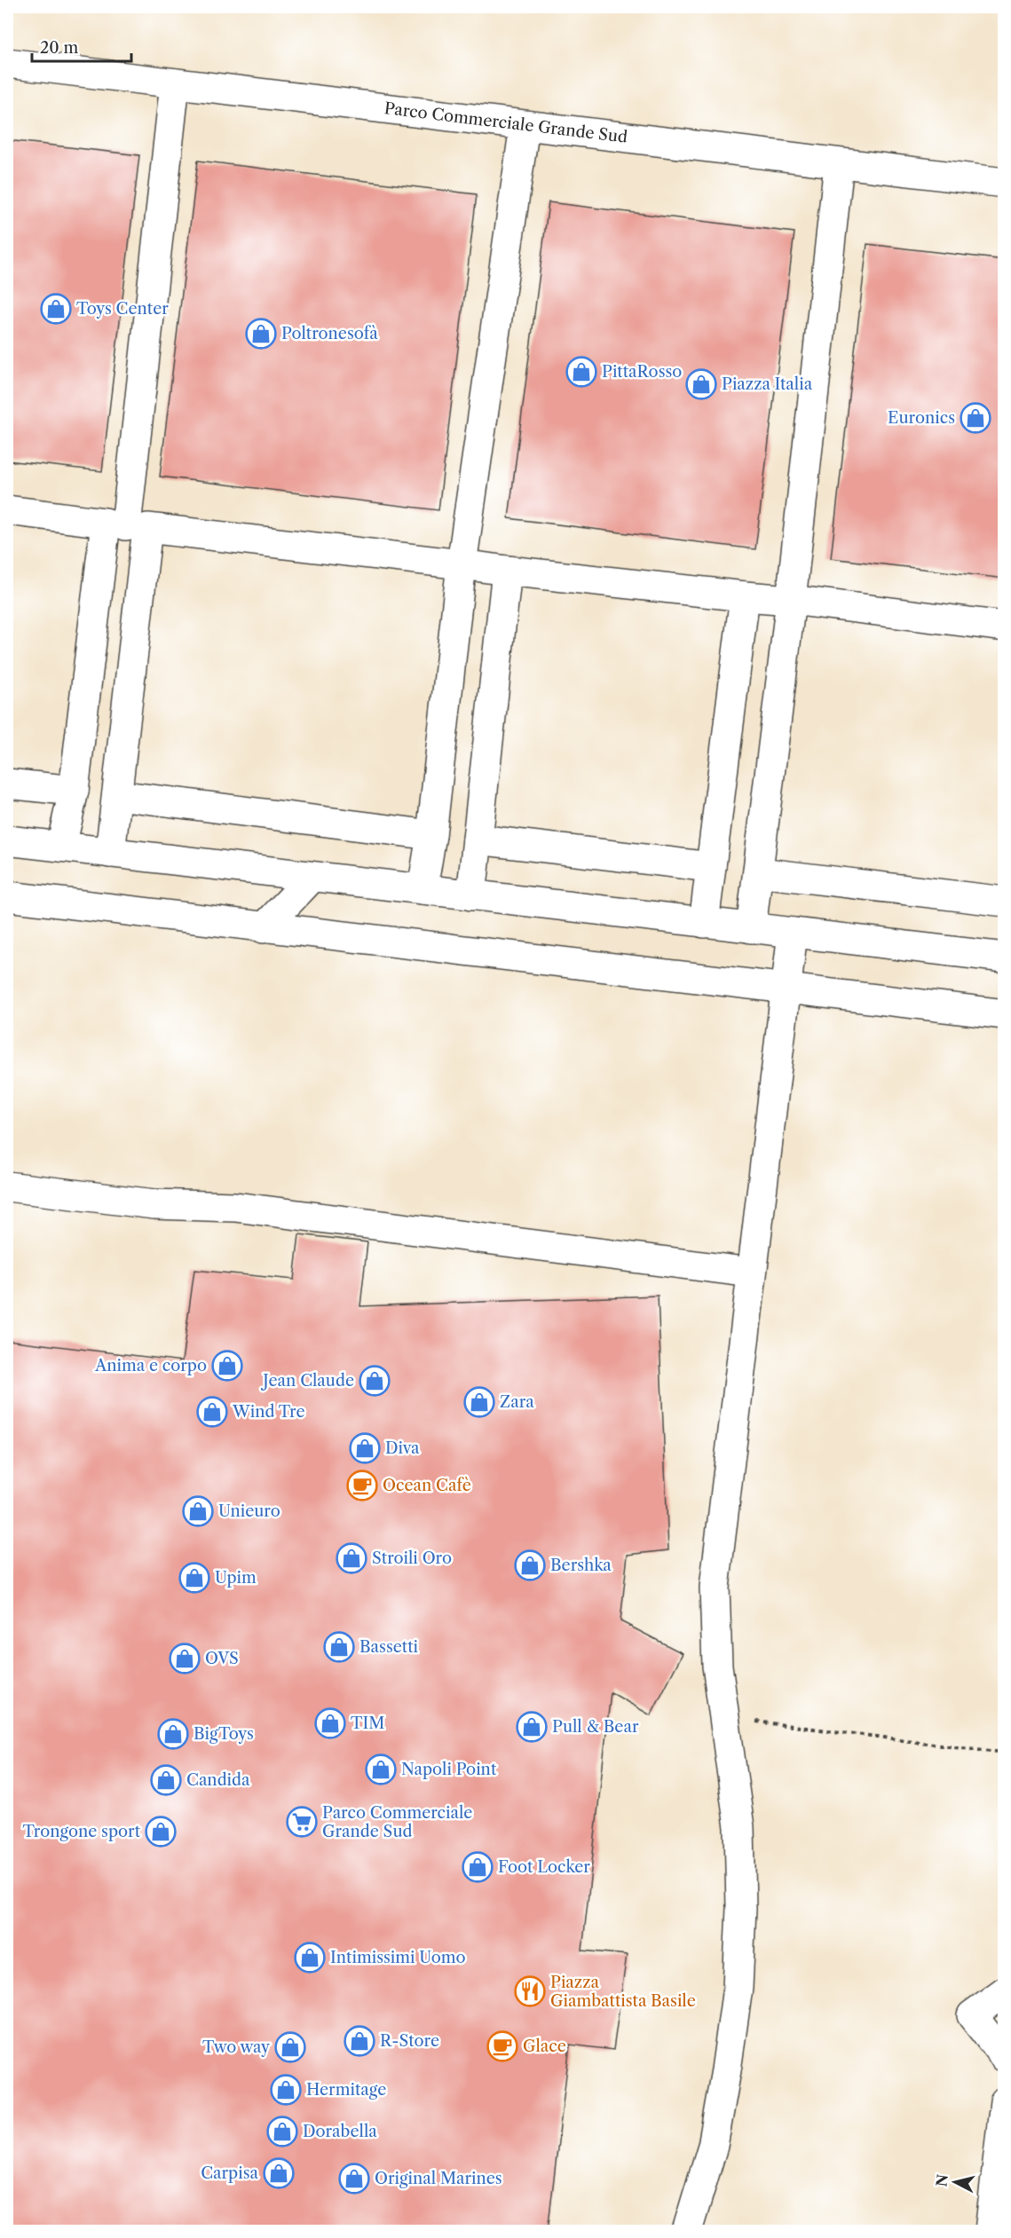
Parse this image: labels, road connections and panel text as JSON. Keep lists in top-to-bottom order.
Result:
{
  "streets": {
    "street": ["Parco Commerciale Grande Sud"]
  },
  "places": {
    "shop": [
      "Toys Center",
      "Poltronesofà",
      "PittaRosso",
      "Piazza Italia",
      "Euronics",
      "Anima e corpo",
      "Jean Claude",
      "Zara",
      "Wind Tre",
      "Diva",
      "Unieuro",
      "Stroili Oro",
      "Bershka",
      "Upim",
      "Bassetti",
      "OVS",
      "TIM",
      "Pull & Bear",
      "BigToys",
      "Napoli Point",
      "Candida",
      "Trongone sport",
      "Foot Locker",
      "Intimissimi Uomo",
      "R-Store",
      "Two way",
      "Hermitage",
      "Dorabella",
      "Carpisa",
      "Original Marines"
    ],
    "cafe": ["Ocean Cafè", "Glace"],
    "supermarket": ["Parco Commerciale Grande Sud"],
    "restaurant": ["Piazza Giambattista Basile"]
  },
  "scale_bar": "20 m",
  "north": "left"
}
